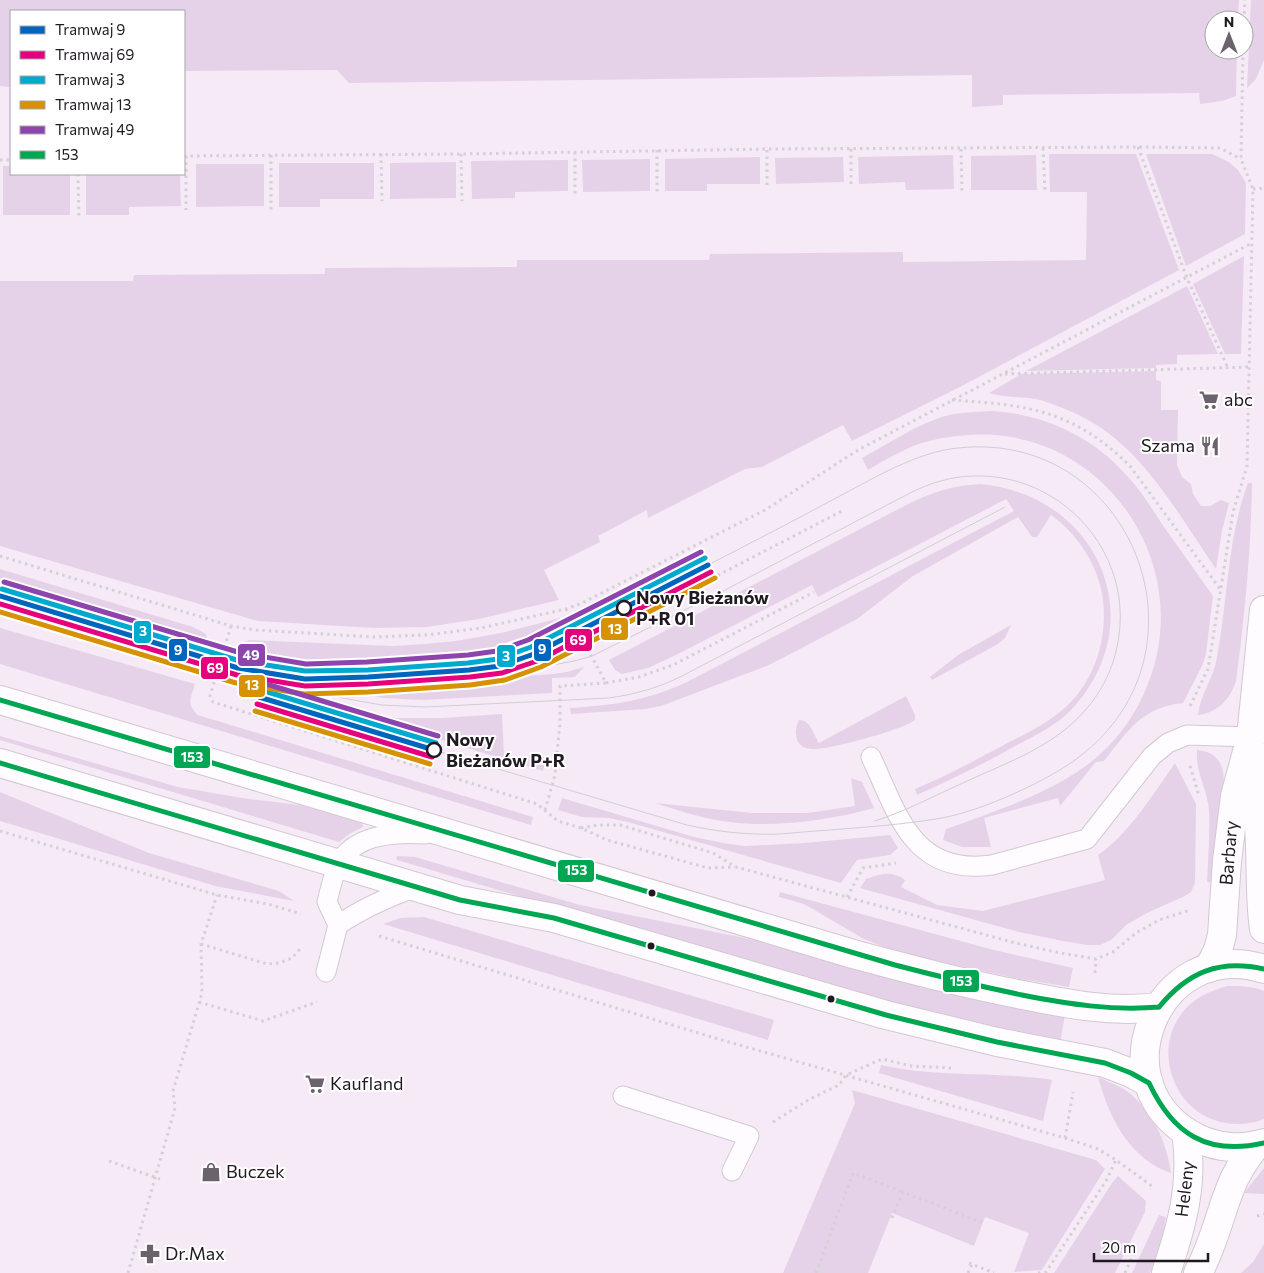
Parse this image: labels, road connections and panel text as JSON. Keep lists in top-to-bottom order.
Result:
{
  "streets": {
    "street": ["Barbary", "Heleny"]
  },
  "places": {
    "supermarket": ["abc", "Kaufland"],
    "restaurant": ["Szama"],
    "other": ["Nowy Bieżanów P+R 01", "Nowy Bieżanów P+R"],
    "shop": ["Buczek"],
    "pharmacy": ["Dr.Max"]
  },
  "lines": [
    "tram line 49",
    "tram line 3",
    "tram line 9",
    "tram line 69",
    "tram line 13",
    "transit line 153"
  ],
  "legend": [
    "Tramwaj 9",
    "Tramwaj 69",
    "Tramwaj 3",
    "Tramwaj 13",
    "Tramwaj 49",
    "153"
  ],
  "scale_bar": "20 m",
  "north": "top"
}
